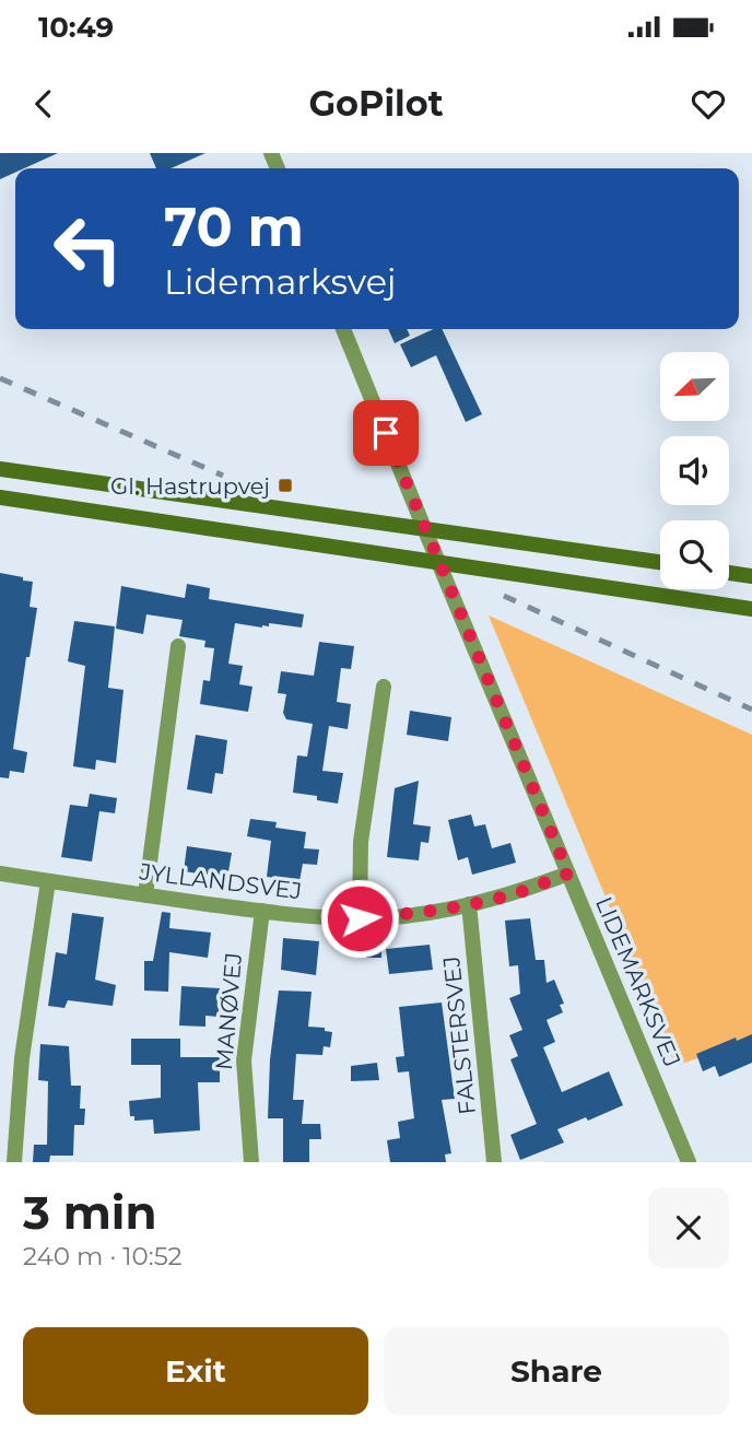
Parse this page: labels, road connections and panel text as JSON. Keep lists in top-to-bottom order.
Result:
{
  "streets": {
    "street": [
      "JYLLANDSVEJ",
      "LIDEMARKSVEJ",
      "MANØVEJ",
      "FALSTERSVEJ"
    ]
  },
  "crossings": [
    ["JYLLANDSVEJ", "LIDEMARKSVEJ"],
    ["JYLLANDSVEJ", "MANØVEJ"],
    ["JYLLANDSVEJ", "FALSTERSVEJ"]
  ],
  "places": {
    "transit": ["Gl. Hastrupvej"]
  },
  "north": "bottom left",
  "page": {
    "status": "10:49",
    "header": "GoPilot",
    "turn": ["70 m", "Lidemarksvej"],
    "heading": ["3 min", "240 m · 10:52"],
    "buttons": ["Exit", "Share"]
  }
}
